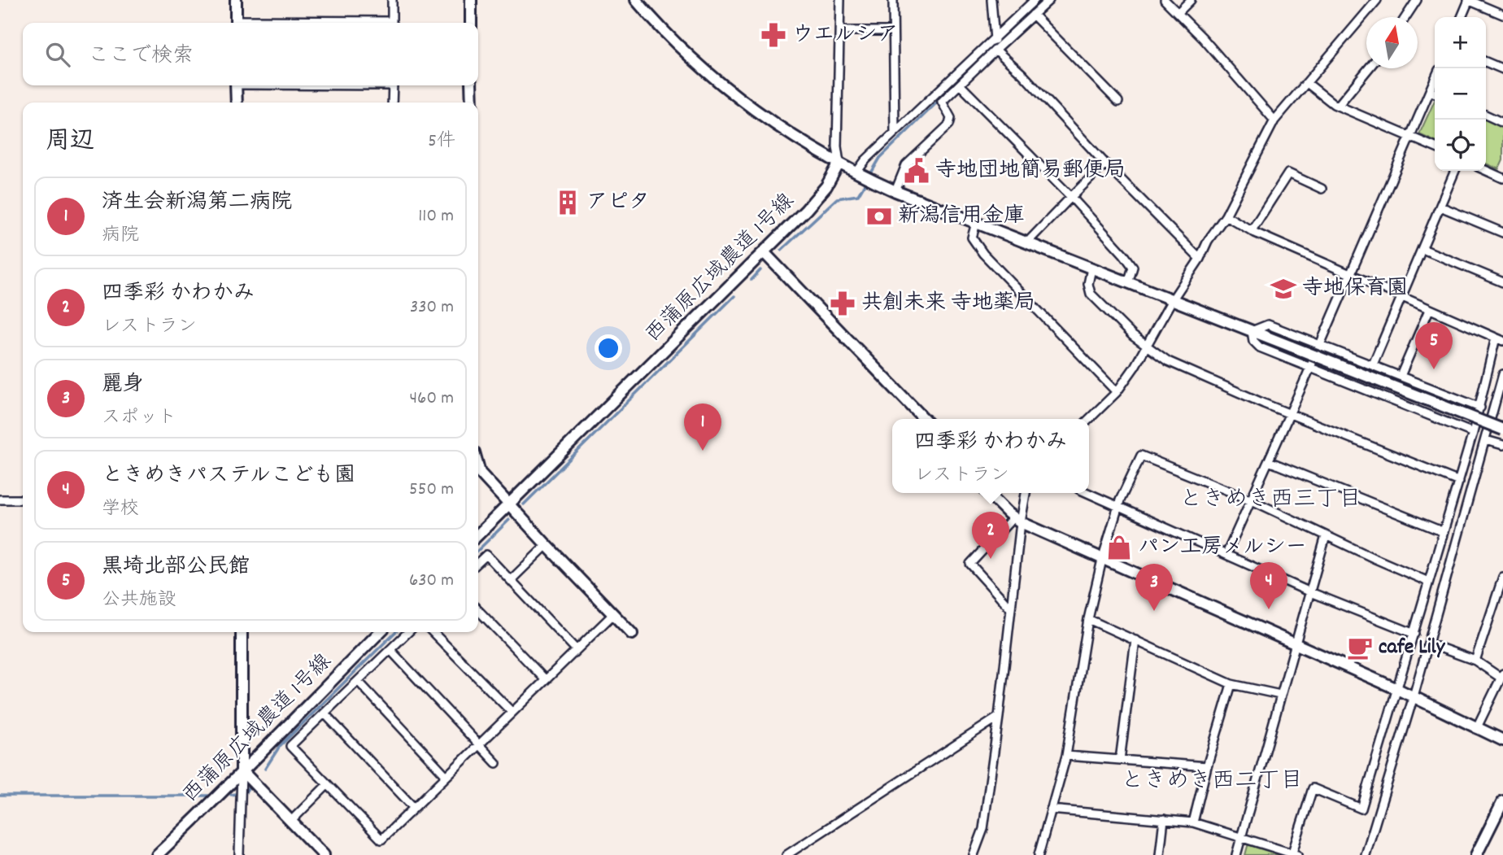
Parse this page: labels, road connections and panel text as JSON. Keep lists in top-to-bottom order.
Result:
{
  "streets": {
    "street": ["西蒲原広域農道 1号線"]
  },
  "districts": ["ときめき西三丁目", "ときめき西二丁目"],
  "places": {
    "pharmacy": ["ウエルシア", "共創未来 寺地薬局"],
    "public building": ["寺地団地簡易郵便局"],
    "building": ["アピタ"],
    "bank": ["新潟信用金庫"],
    "school or university": ["寺地保育園"],
    "shop": ["パン工房メルシー"],
    "cafe": ["cafe Lily"]
  },
  "north": "top",
  "page": {
    "map_buttons": ["+", "−"],
    "search": "ここで検索",
    "heading": ["周辺", "5件"],
    "list": [
      {
        "mark": "1",
        "name": "済生会新潟第二病院",
        "note": "病院",
        "value": "110 m"
      },
      {
        "mark": "2",
        "name": "四季彩 かわかみ",
        "note": "レストラン",
        "value": "330 m"
      },
      {
        "mark": "3",
        "name": "麗身",
        "note": "スポット",
        "value": "460 m"
      },
      {
        "mark": "4",
        "name": "ときめきパステルこども園",
        "note": "学校",
        "value": "550 m"
      },
      {
        "mark": "5",
        "name": "黒埼北部公民館",
        "note": "公共施設",
        "value": "630 m"
      }
    ],
    "pins": [
      "5",
      "1",
      "2",
      "4",
      "3"
    ],
    "popup": ["四季彩 かわかみ", "レストラン"]
  }
}
